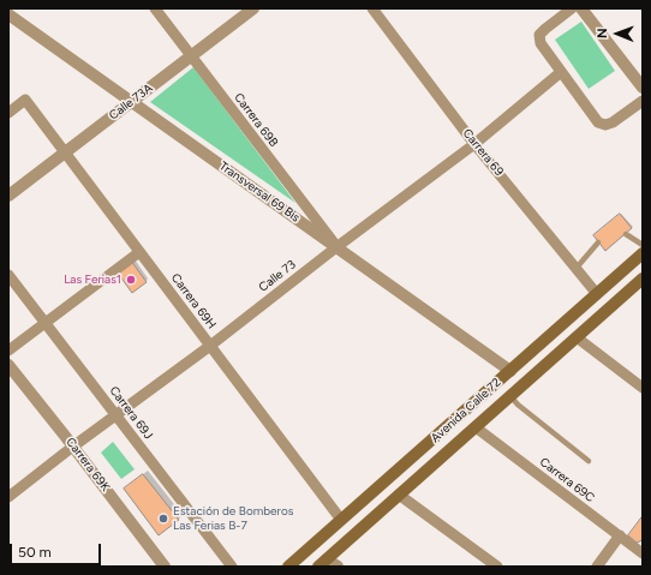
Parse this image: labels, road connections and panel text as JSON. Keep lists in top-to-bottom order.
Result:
{
  "streets": {
    "main road": ["Avenida Calle 72"],
    "street": [
      "Calle 73A",
      "Carrera 69B",
      "Carrera 69",
      "Transversal 69 Bis",
      "Calle 73",
      "Carrera 69H",
      "Carrera 69J",
      "Carrera 69K",
      "Carrera 69C"
    ]
  },
  "crossings": [
    ["Calle 73A", "Carrera 69B"],
    ["Calle 73A", "Transversal 69 Bis"],
    ["Calle 73A", "Carrera 69H"],
    ["Carrera 69B", "Transversal 69 Bis"],
    ["Carrera 69B", "Calle 73"],
    ["Carrera 69", "Calle 73"],
    ["Carrera 69", "Avenida Calle 72"],
    ["Transversal 69 Bis", "Calle 73"],
    ["Transversal 69 Bis", "Avenida Calle 72"],
    ["Calle 73", "Carrera 69H"],
    ["Calle 73", "Carrera 69J"],
    ["Calle 73", "Carrera 69K"],
    ["Carrera 69H", "Avenida Calle 72"],
    ["Avenida Calle 72", "Carrera 69C"]
  ],
  "places": ["Las Ferias1", "Estación de Bomberos Las Ferias B-7"],
  "scale_bar": "50 m",
  "north": "left"
}
